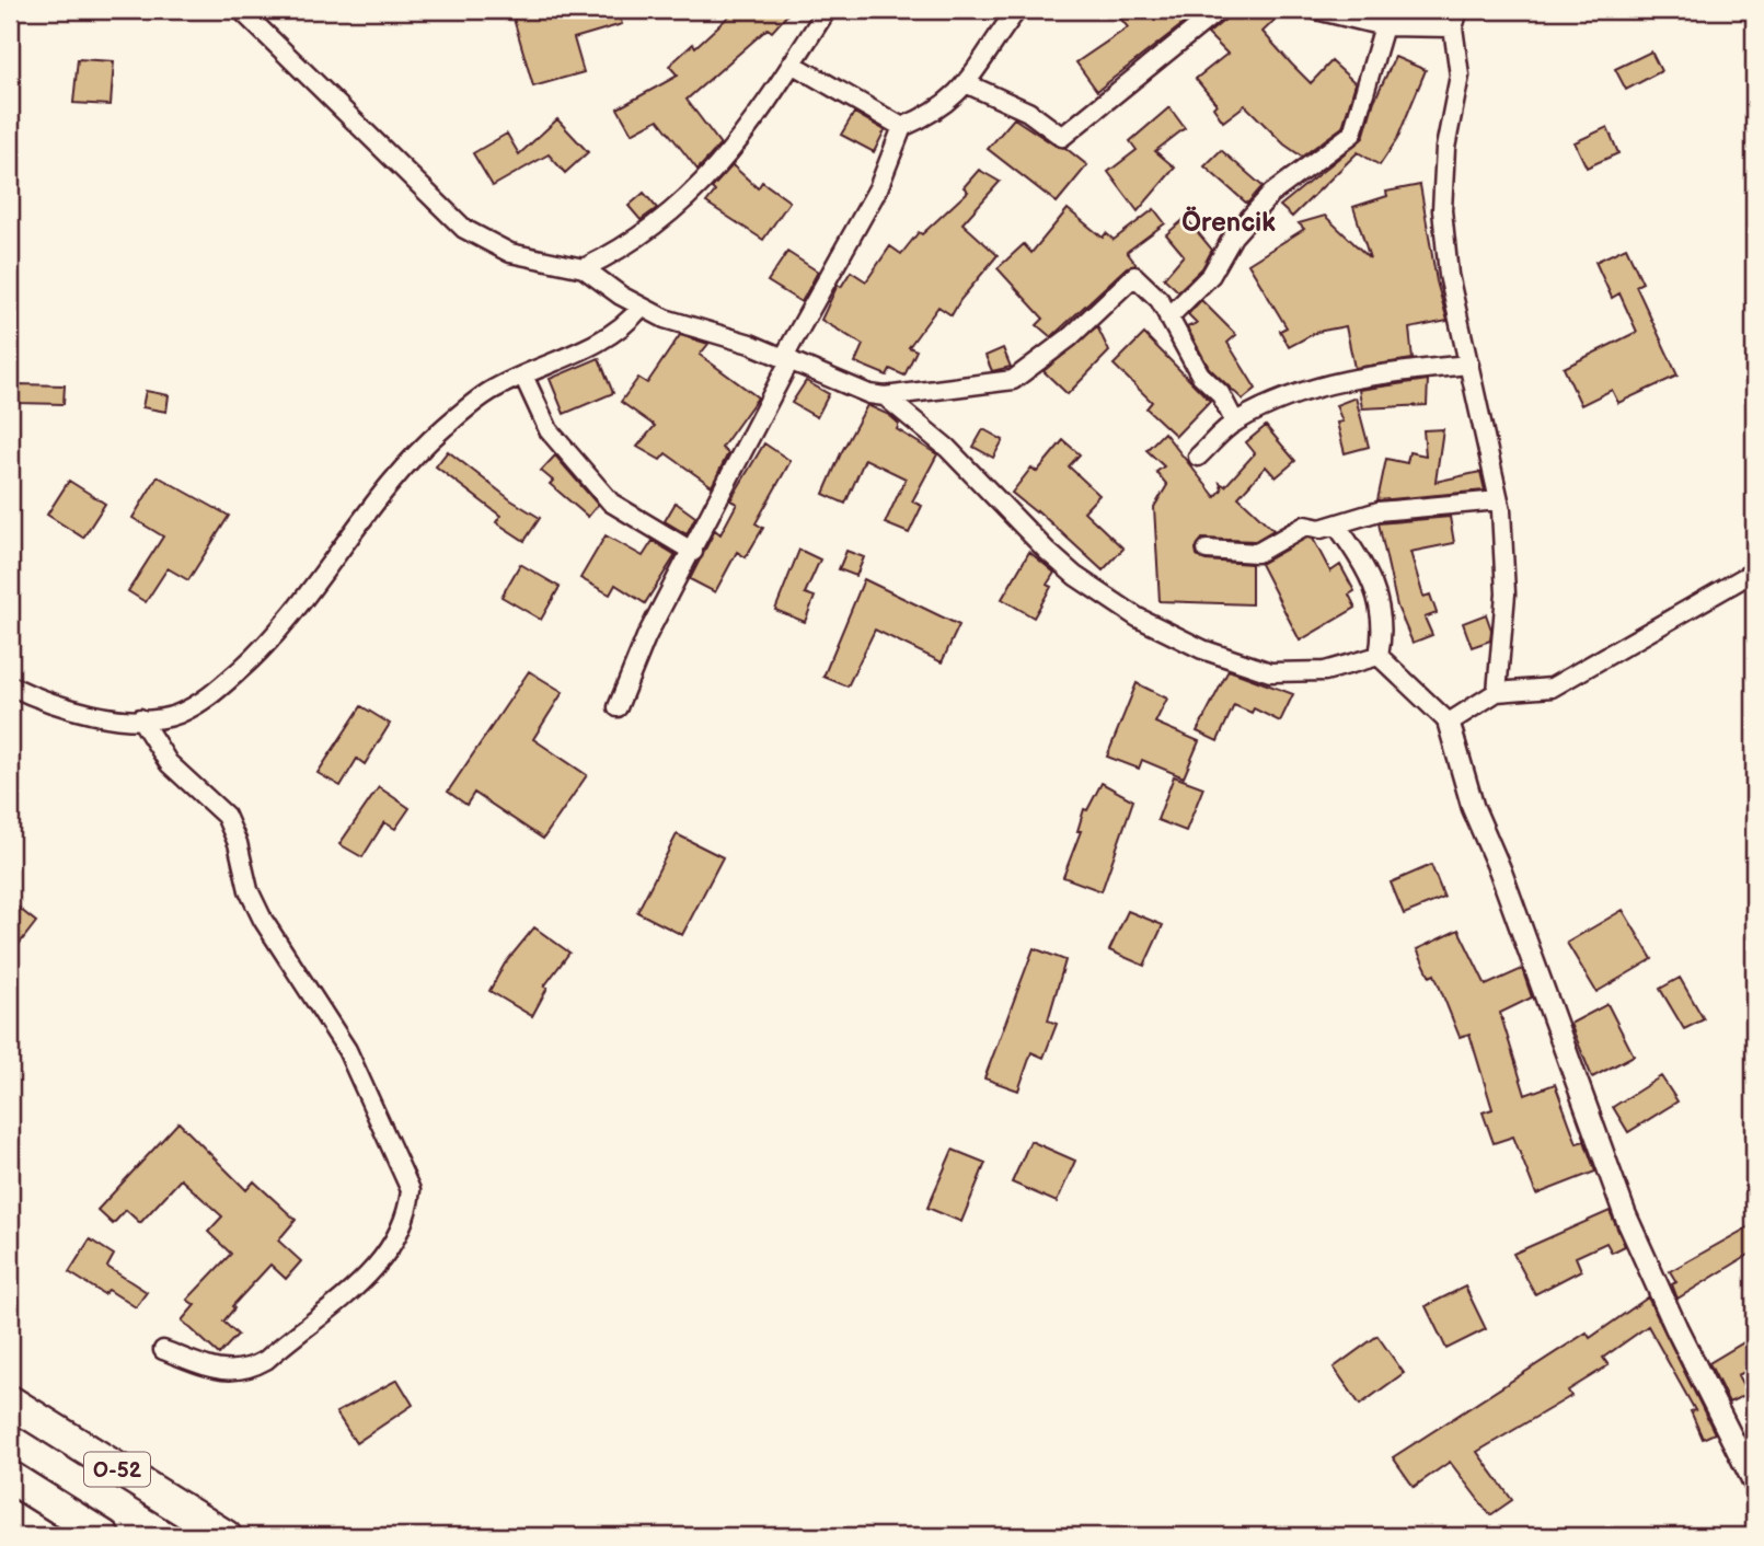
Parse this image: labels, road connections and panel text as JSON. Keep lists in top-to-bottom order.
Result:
{
  "streets": {
    "highway": ["O-52"]
  },
  "districts": ["Örencik"]
}
